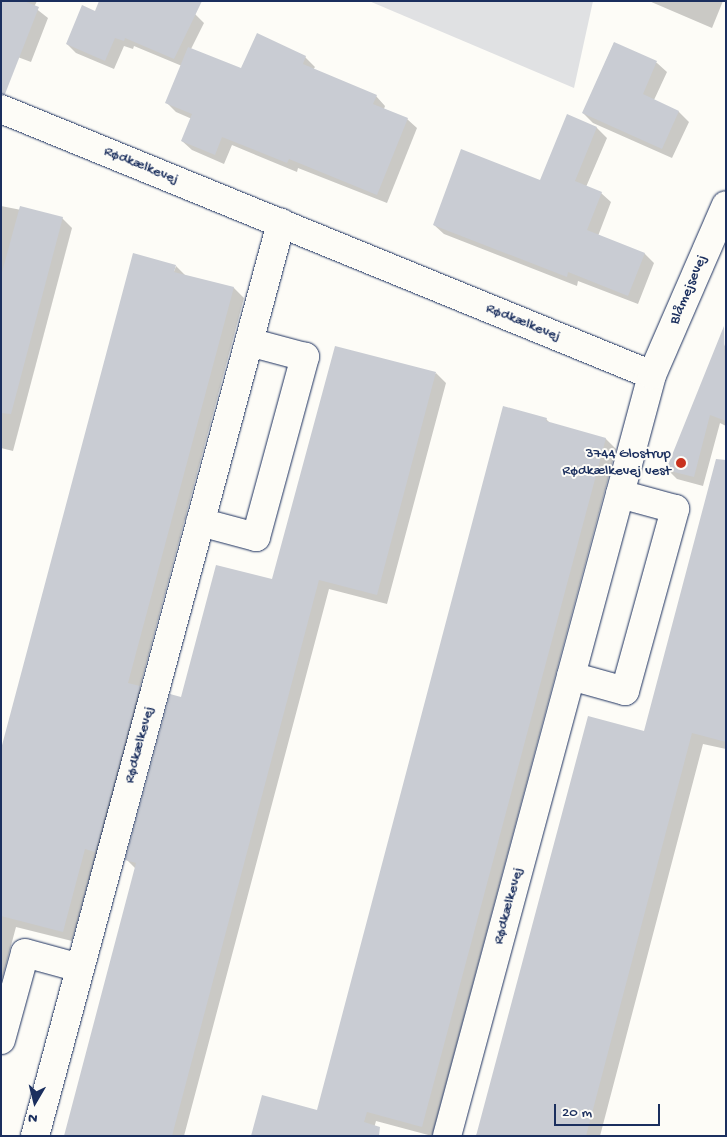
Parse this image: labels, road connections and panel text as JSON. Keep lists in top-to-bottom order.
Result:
{
  "streets": {
    "street": ["Rødkælkevej", "Blåmejsevej"]
  },
  "crossings": [
    ["Rødkælkevej", "Blåmejsevej"]
  ],
  "places": ["3744 Glostrup Rødkælkevej vest"],
  "scale_bar": "20 m",
  "north": "bottom"
}
